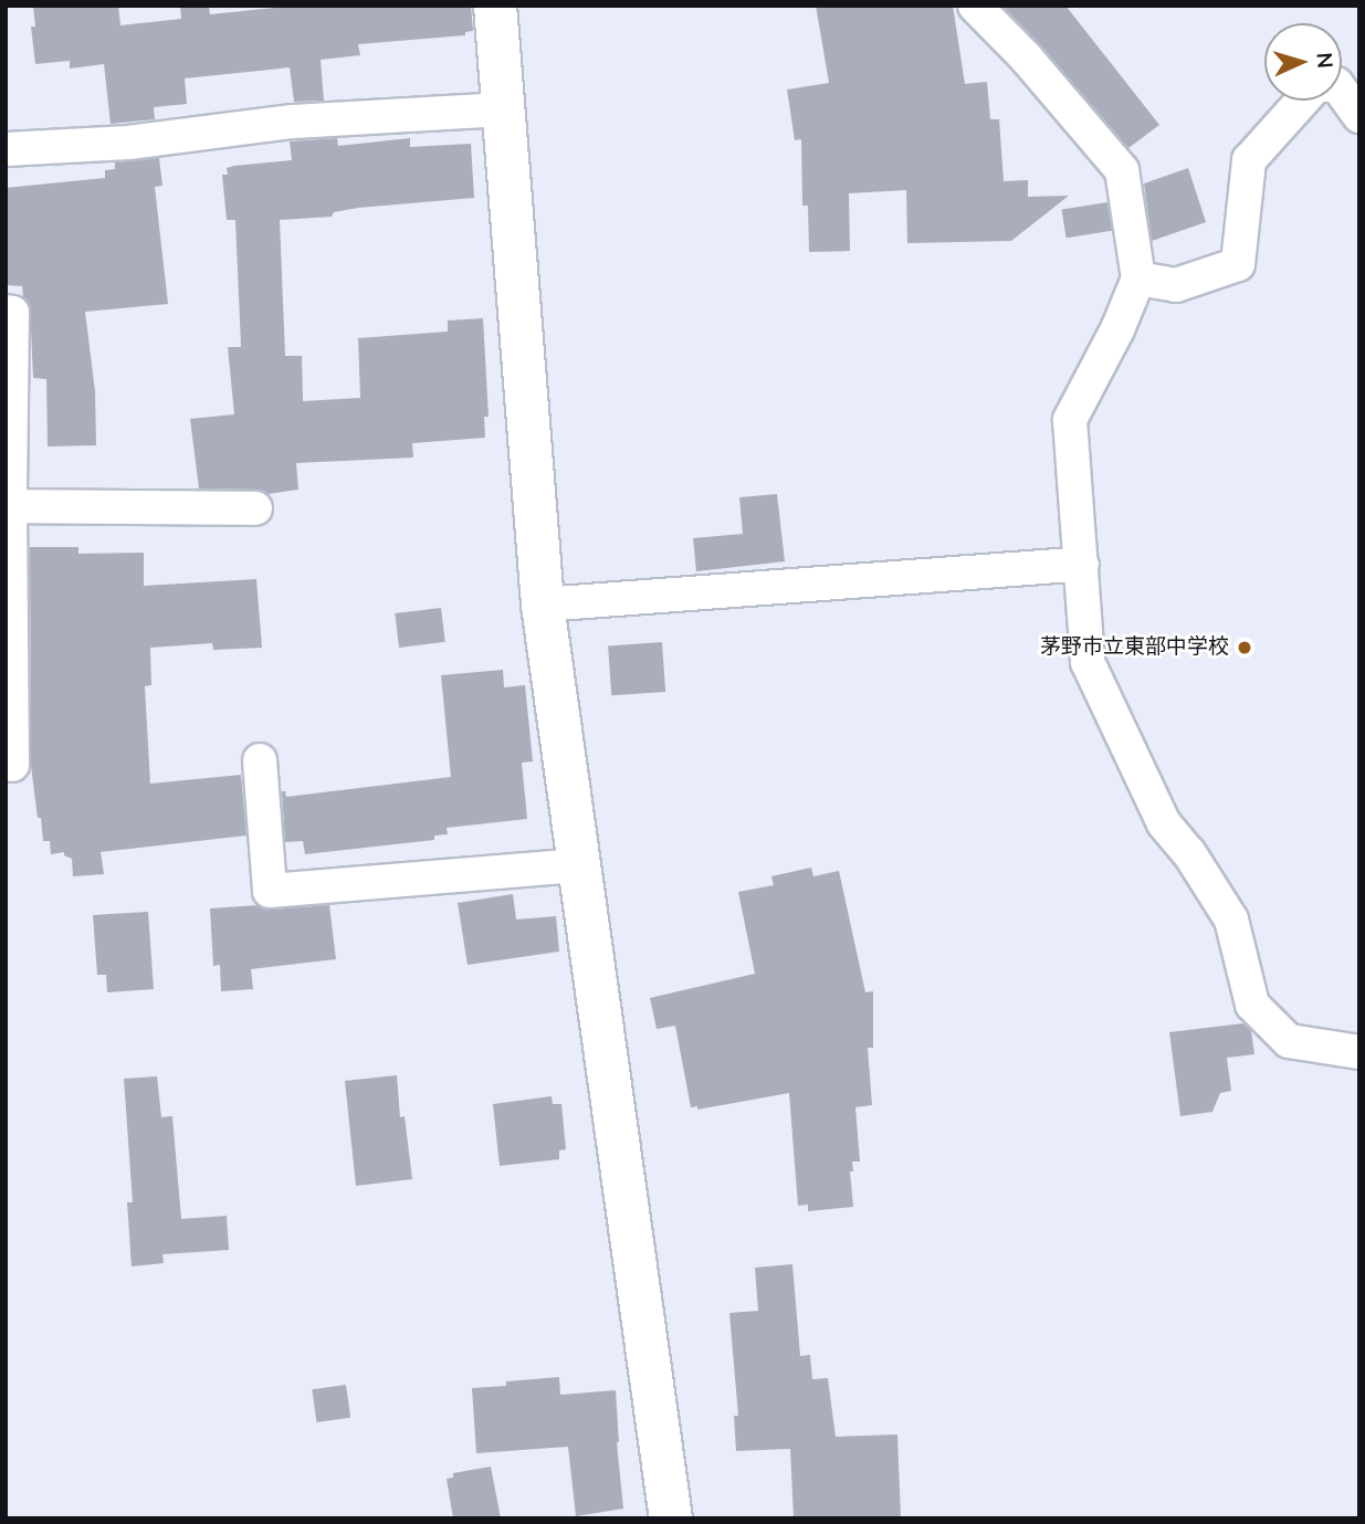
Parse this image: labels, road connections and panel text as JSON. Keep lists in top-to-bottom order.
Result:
{
  "places": ["茅野市立東部中学校"],
  "north": "right"
}
